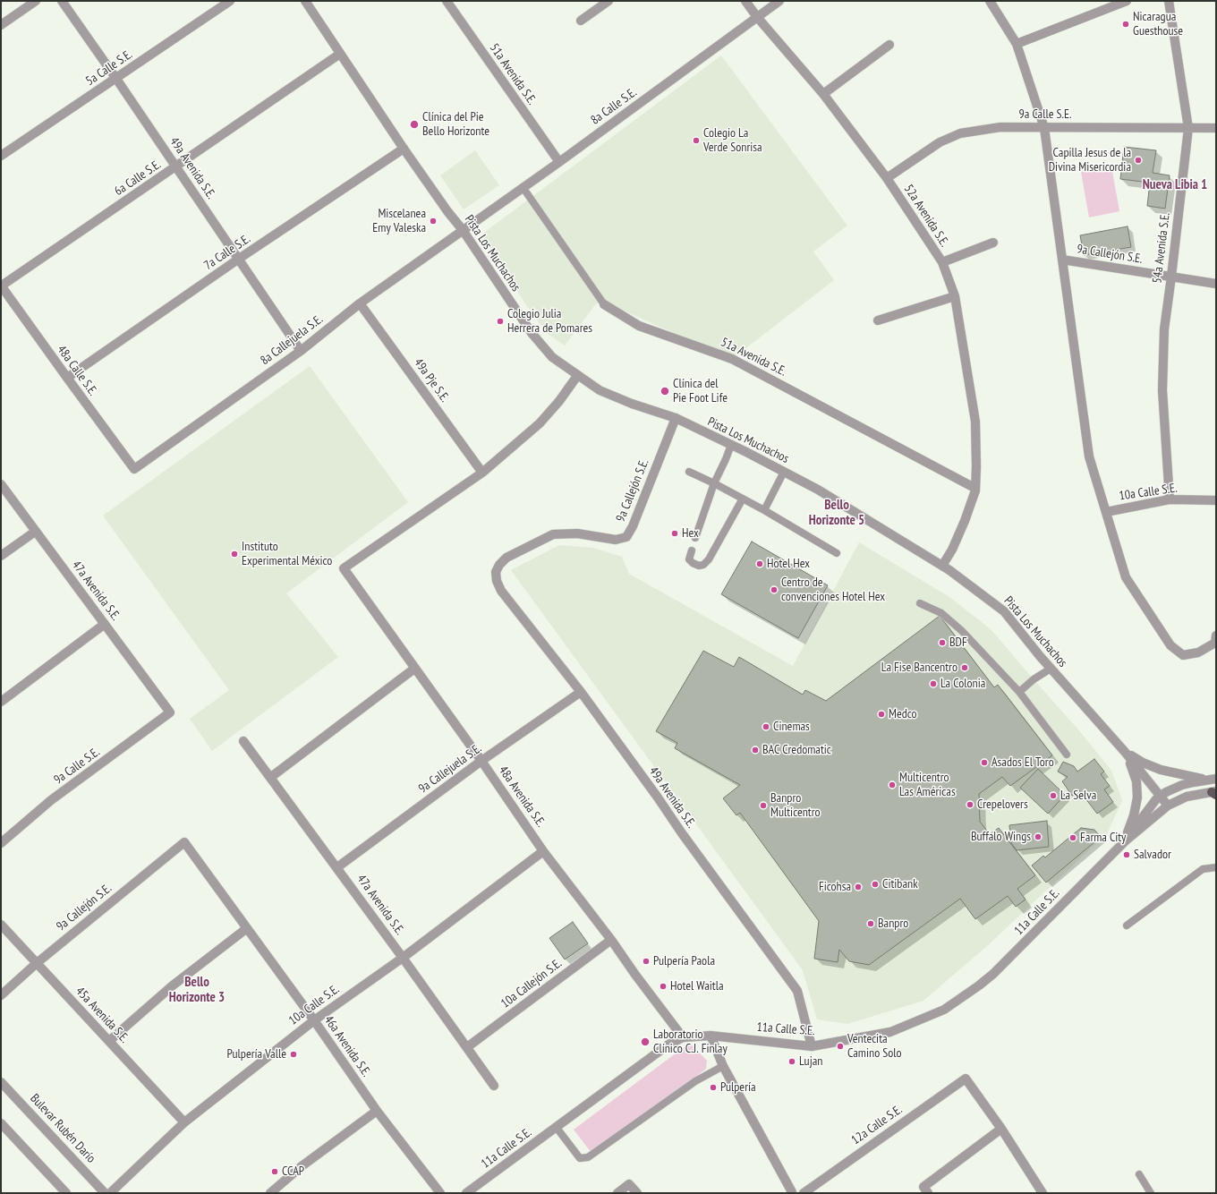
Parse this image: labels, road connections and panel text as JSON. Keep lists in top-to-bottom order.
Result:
{
  "streets": {
    "street": [
      "5a Calle S.E.",
      "51a Avenida S.E.",
      "8a Calle S.E.",
      "9a Calle S.E.",
      "49a Avenida S.E.",
      "6a Calle S.E.",
      "52a Avenida S.E.",
      "54a Avenida S.E.",
      "7a Calle S.E.",
      "Pista Los Muchachos",
      "9a Callejón S.E.",
      "8a Callejuela S.E.",
      "48a Calle S.E.",
      "49a Pje S.E.",
      "10a Calle S.E.",
      "47a Avenida S.E.",
      "9a Callejuela S.E.",
      "48a Avenida S.E.",
      "11a Calle S.E.",
      "10a Callejón S.E.",
      "45a Avenida S.E.",
      "46a Avenida S.E.",
      "12a Calle S.E.",
      "Bulevar Rubén Darío"
    ]
  },
  "crossings": [
    ["5a Calle S.E.", "49a Avenida S.E."],
    ["51a Avenida S.E.", "8a Calle S.E."],
    ["51a Avenida S.E.", "52a Avenida S.E."],
    ["8a Calle S.E.", "52a Avenida S.E."],
    ["8a Calle S.E.", "Pista Los Muchachos"],
    ["8a Calle S.E.", "8a Callejuela S.E."],
    ["9a Calle S.E.", "52a Avenida S.E."],
    ["9a Calle S.E.", "54a Avenida S.E."],
    ["9a Calle S.E.", "47a Avenida S.E."],
    ["49a Avenida S.E.", "6a Calle S.E."],
    ["49a Avenida S.E.", "7a Calle S.E."],
    ["49a Avenida S.E.", "9a Callejón S.E."],
    ["49a Avenida S.E.", "8a Callejuela S.E."],
    ["49a Avenida S.E.", "9a Callejuela S.E."],
    ["49a Avenida S.E.", "11a Calle S.E."],
    ["6a Calle S.E.", "Pista Los Muchachos"],
    ["6a Calle S.E.", "48a Calle S.E."],
    ["54a Avenida S.E.", "9a Callejón S.E."],
    ["54a Avenida S.E.", "10a Calle S.E."],
    ["7a Calle S.E.", "Pista Los Muchachos"],
    ["7a Calle S.E.", "48a Calle S.E."],
    ["Pista Los Muchachos", "9a Callejón S.E."],
    ["Pista Los Muchachos", "8a Callejuela S.E."],
    ["Pista Los Muchachos", "11a Calle S.E."],
    ["9a Callejón S.E.", "45a Avenida S.E."],
    ["9a Callejón S.E.", "46a Avenida S.E."],
    ["8a Callejuela S.E.", "48a Calle S.E."],
    ["8a Callejuela S.E.", "49a Pje S.E."],
    ["49a Pje S.E.", "48a Avenida S.E."],
    ["10a Calle S.E.", "47a Avenida S.E."],
    ["10a Calle S.E.", "48a Avenida S.E."],
    ["10a Calle S.E.", "45a Avenida S.E."],
    ["10a Calle S.E.", "46a Avenida S.E."],
    ["47a Avenida S.E.", "9a Callejuela S.E."],
    ["47a Avenida S.E.", "10a Callejón S.E."],
    ["9a Callejuela S.E.", "48a Avenida S.E."],
    ["48a Avenida S.E.", "11a Calle S.E."],
    ["48a Avenida S.E.", "10a Callejón S.E."]
  ],
  "districts": ["Nueva Libia 1", "Bello Horizonte 5", "Bello Horizonte 3"],
  "places": [
    "Nicaragua Guesthouse",
    "Clínica del Pie Bello Horizonte",
    "Colegio La Verde Sonrisa",
    "Capilla Jesus de la Divina Misericordia",
    "Miscelanea Emy Valeska",
    "Colegio Julia Herrera de Pomares",
    "Clínica del Pie Foot Life",
    "Hex",
    "Instituto Experimental México",
    "Hotel Hex",
    "Centro de convenciones Hotel Hex",
    "BDF",
    "La Fise Bancentro",
    "La Colonia",
    "Medco",
    "Cinemas",
    "BAC Credomatic",
    "Asados El Toro",
    "Multicentro Las Américas",
    "La Selva",
    "Crepelovers",
    "Banpro Multicentro",
    "Buffalo Wings",
    "Farma City",
    "Salvador",
    "Citibank",
    "Ficohsa",
    "Banpro",
    "Pulpería Paola",
    "Hotel Waitla",
    "Laboratorio Clínico C.J. Finlay",
    "Ventecita Camino Solo",
    "Pulpería Valle",
    "Lujan",
    "Pulpería",
    "CCAP"
  ]
}
